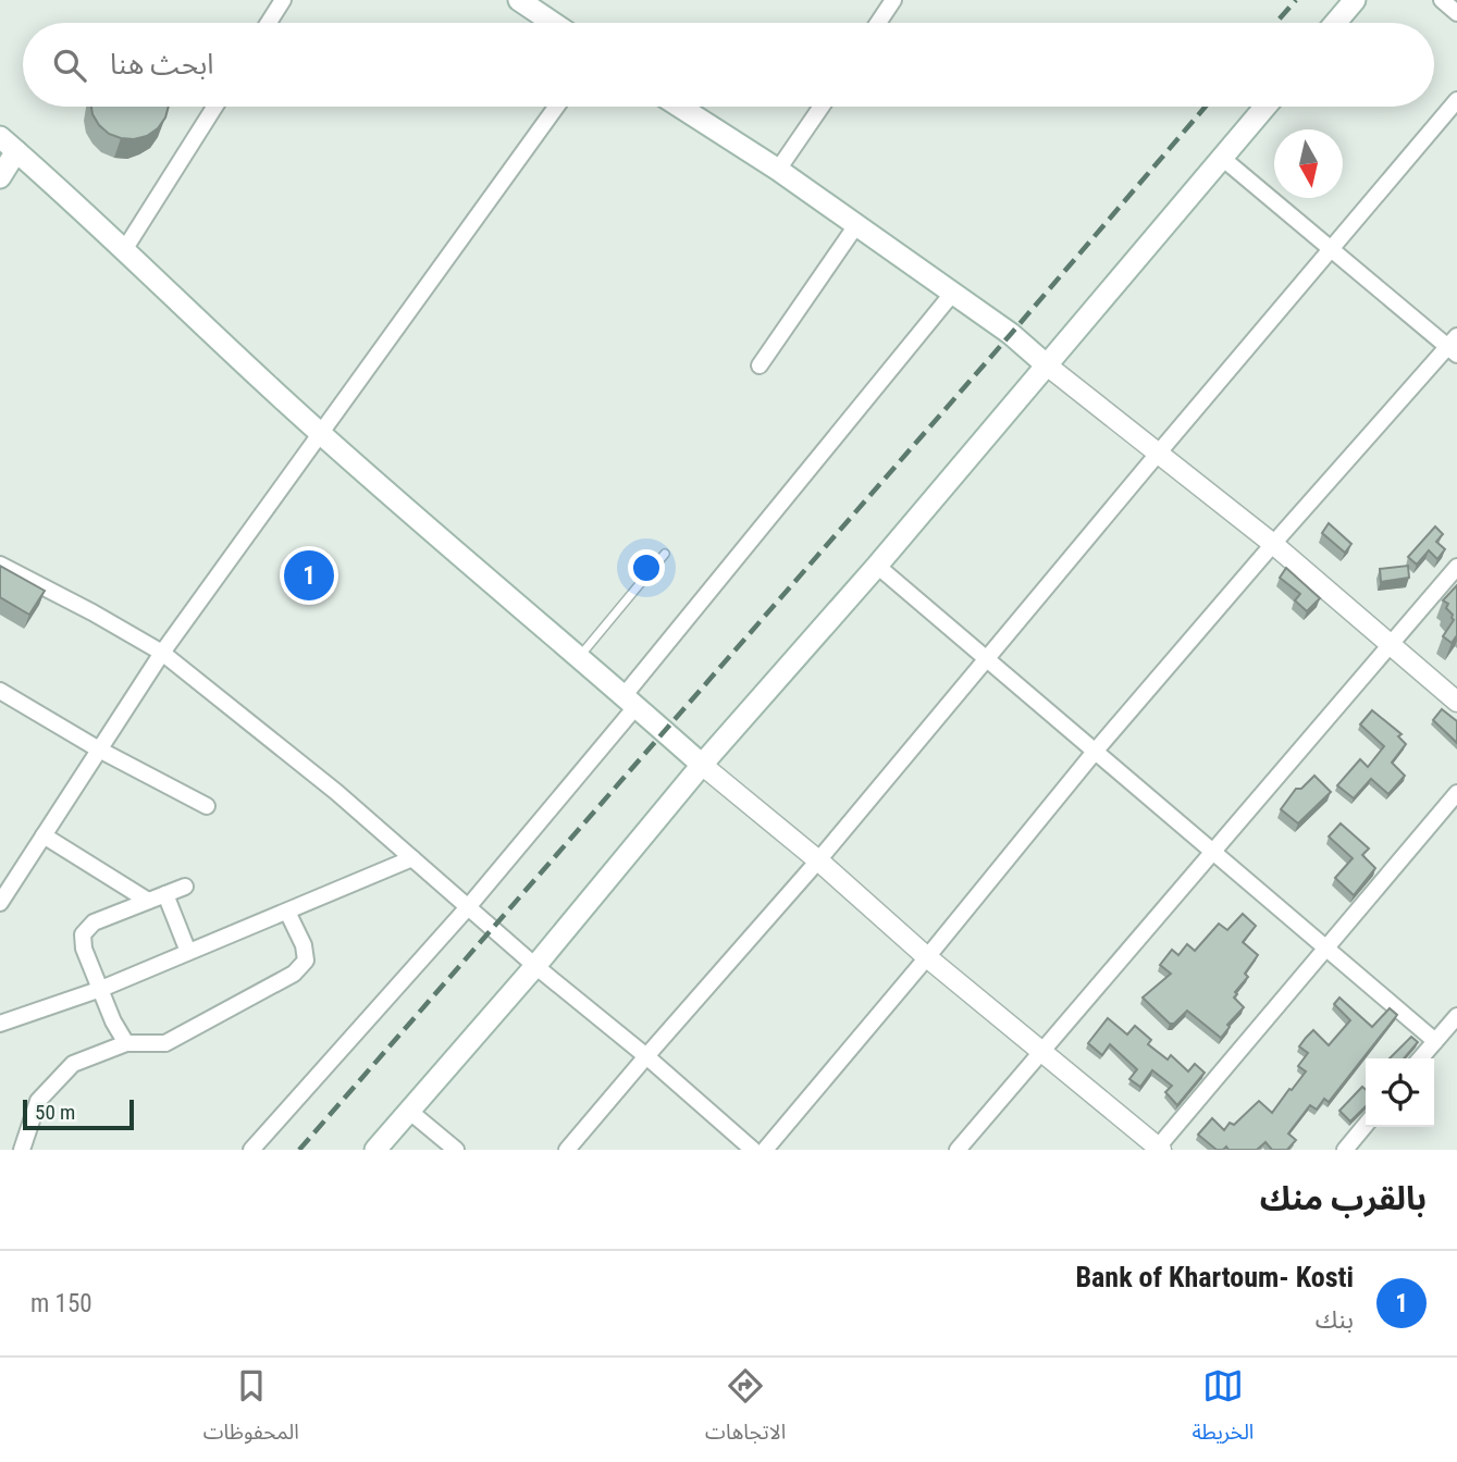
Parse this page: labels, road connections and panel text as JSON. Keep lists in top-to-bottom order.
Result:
{
  "scale_bar": "50 m",
  "north": "bottom",
  "page": {
    "search": "ابحث هنا",
    "pins": "1",
    "scale": "50 m",
    "heading": "بالقرب منك",
    "list": [
      {
        "mark": "1",
        "name": "Bank of Khartoum- Kosti",
        "note": "بنك",
        "value": "150 m"
      }
    ],
    "nav": ["الخريطة", "الاتجاهات", "المحفوظات"]
  }
}
